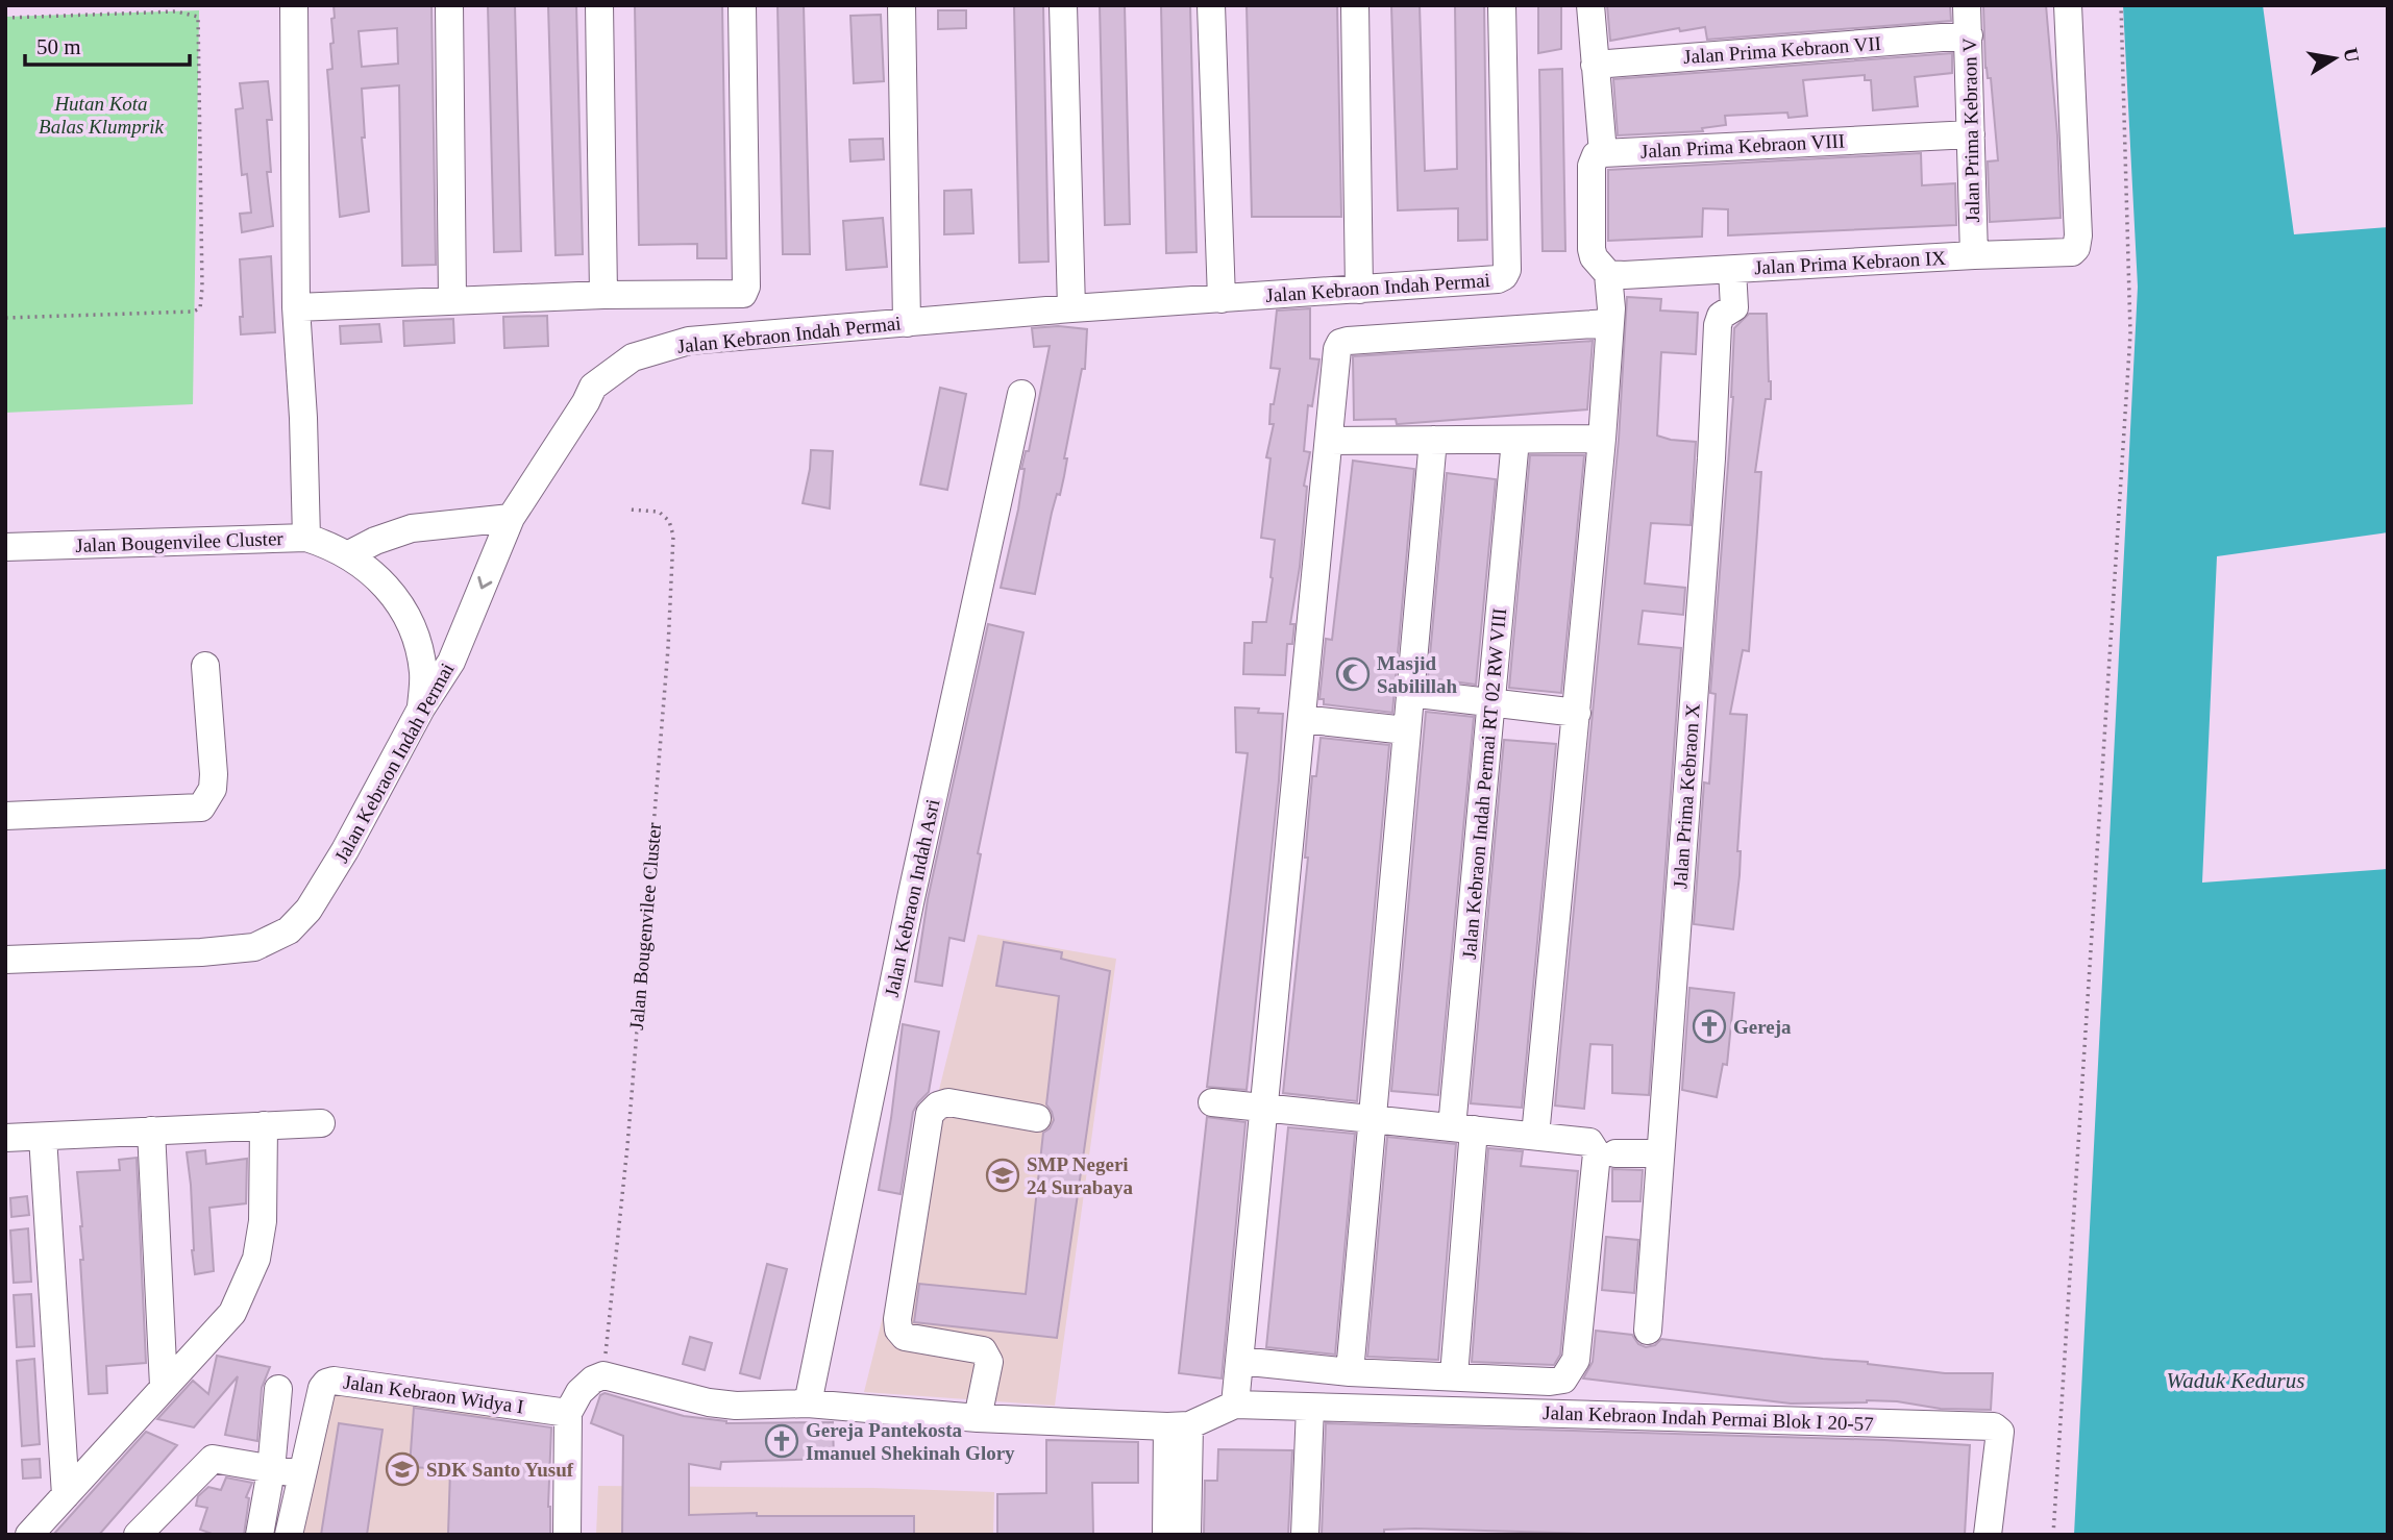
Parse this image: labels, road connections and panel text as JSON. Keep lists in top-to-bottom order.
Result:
{
  "streets": {
    "street": [
      "Jalan Prima Kebraon VII",
      "Jalan Prima Kebraon V",
      "Jalan Prima Kebraon VIII",
      "Jalan Prima Kebraon IX",
      "Jalan Kebraon Indah Permai",
      "Jalan Bougenvilee Cluster",
      "Jalan Kebraon Indah Permai RT 02 RW VIII",
      "Jalan Prima Kebraon X",
      "Jalan Kebraon Indah Asri",
      "Jalan Kebraon Widya I",
      "Jalan Kebraon Indah Permai Blok I 20-57"
    ]
  },
  "crossings": [
    ["Jalan Prima Kebraon VII", "Jalan Prima Kebraon V"],
    ["Jalan Prima Kebraon V", "Jalan Prima Kebraon VIII"],
    ["Jalan Prima Kebraon V", "Jalan Prima Kebraon IX"],
    ["Jalan Prima Kebraon IX", "Jalan Prima Kebraon X"],
    ["Jalan Kebraon Indah Permai", "Jalan Bougenvilee Cluster"]
  ],
  "water": ["Waduk Kedurus"],
  "parks": ["Hutan Kota Balas Klumprik"],
  "places": {
    "mosque": ["Masjid Sabilillah"],
    "church": ["Gereja", "Gereja Pantekosta Imanuel Shekinah Glory"],
    "school or university": ["SMP Negeri 24 Surabaya", "SDK Santo Yusuf"]
  },
  "scale_bar": "50 m",
  "north": "right"
}
